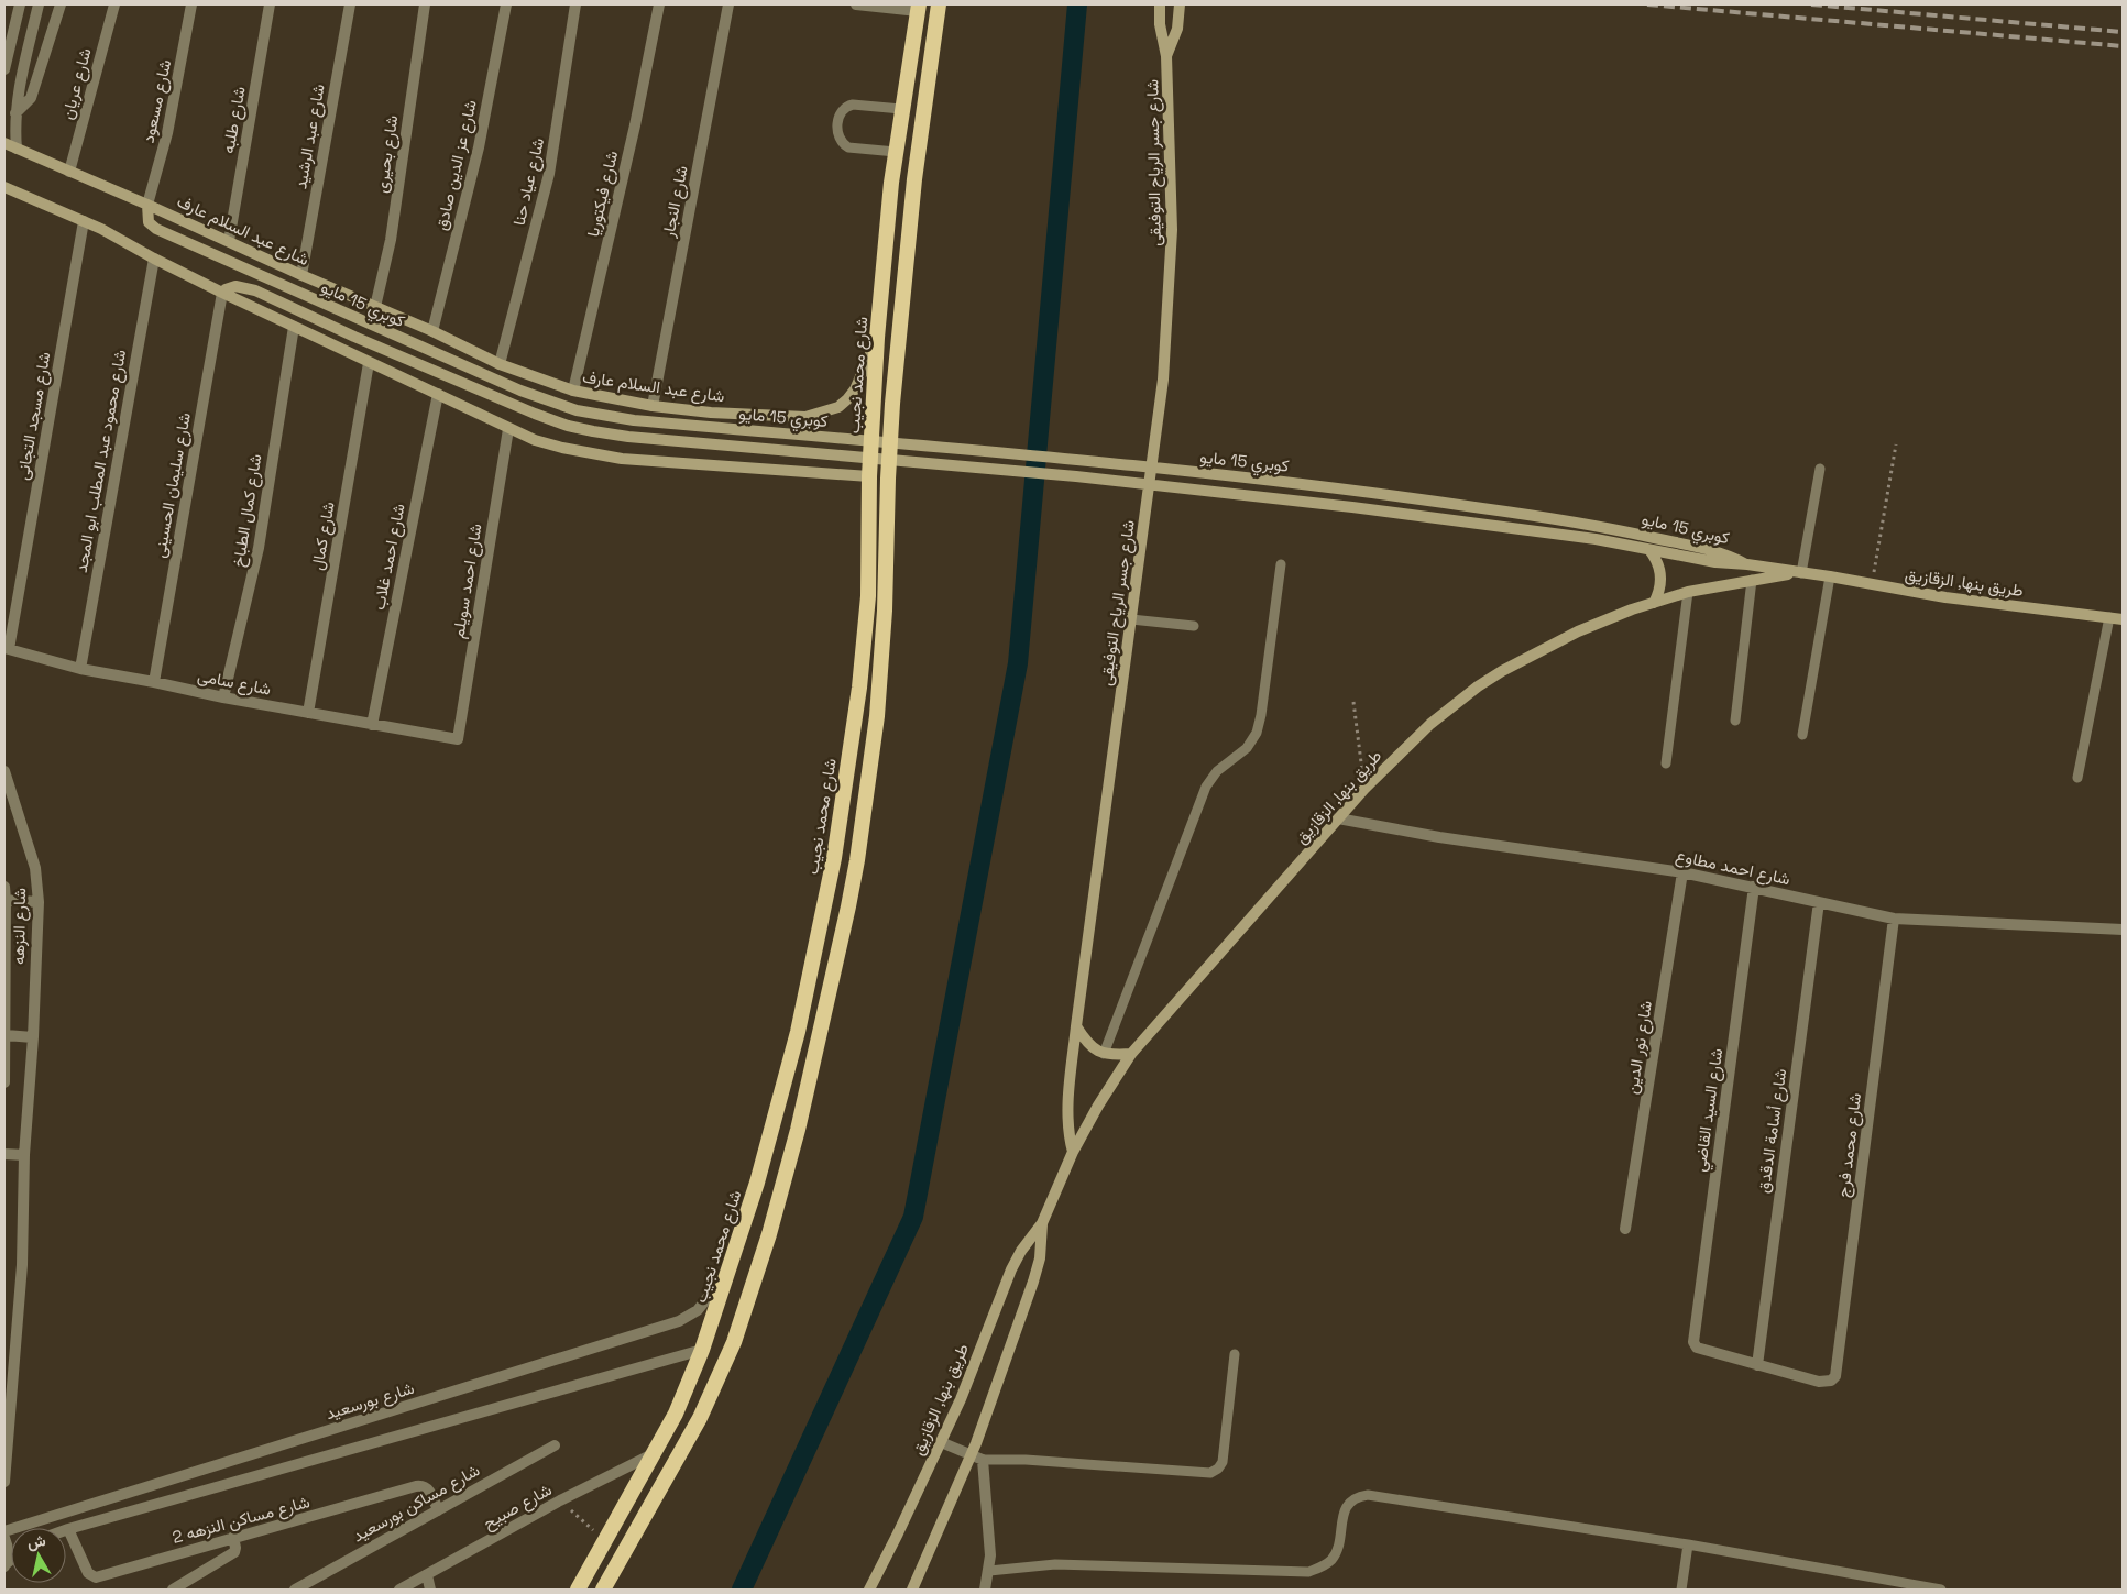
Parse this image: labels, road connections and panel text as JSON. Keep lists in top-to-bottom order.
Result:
{
  "streets": {
    "highway": ["شارع محمد نجيب"],
    "main road": [
      "شارع جسر الرياح التوفيقى",
      "شارع عبد السلام عارف",
      "كوبري 15 مايو",
      "طريق بنها, الزقازيق"
    ],
    "street": [
      "شارع عريان",
      "شارع مسعود",
      "شارع طلبه",
      "شارع عبد الرشيد",
      "شارع بحيرى",
      "شارع عز الدين صادق",
      "شارع عياد حنا",
      "شارع فيكتوريا",
      "شارع النجار",
      "شارع مسجد التجانى",
      "شارع محمود عبد المطلب ابو المجد",
      "شارع سليمان الحسينى",
      "شارع كمال الطباخ",
      "شارع كمال",
      "شارع احمد غلاب",
      "شارع احمد سويلم",
      "شارع سامى",
      "شارع احمد مطاوع",
      "شارع النزهه",
      "شارع نور الدين",
      "شارع السيد القاضي",
      "شارع أسامة الدقدق",
      "شارع محمد فرج",
      "شارع بورسعيد",
      "شارع مساكن بورسعيد",
      "شارع صبيح",
      "شارع مساكن النزهه 2"
    ]
  },
  "crossings": [
    ["شارع عريان", "شارع عبد السلام عارف"],
    ["شارع مسعود", "شارع عبد السلام عارف"],
    ["شارع مسعود", "كوبري 15 مايو"],
    ["شارع طلبه", "شارع عبد السلام عارف"],
    ["شارع عبد الرشيد", "شارع عبد السلام عارف"],
    ["شارع بحيرى", "شارع عبد السلام عارف"],
    ["شارع جسر الرياح التوفيقى", "طريق بنها, الزقازيق"],
    ["شارع عز الدين صادق", "شارع عبد السلام عارف"],
    ["شارع عياد حنا", "شارع عبد السلام عارف"],
    ["شارع فيكتوريا", "شارع عبد السلام عارف"],
    ["شارع النجار", "شارع عبد السلام عارف"],
    ["شارع عبد السلام عارف", "كوبري 15 مايو"],
    ["شارع عبد السلام عارف", "شارع محمد نجيب"],
    ["كوبري 15 مايو", "شارع سليمان الحسينى"],
    ["كوبري 15 مايو", "طريق بنها, الزقازيق"],
    ["شارع محمد نجيب", "شارع بورسعيد"],
    ["شارع محمد نجيب", "شارع صبيح"],
    ["شارع مسجد التجانى", "شارع سامى"],
    ["شارع محمود عبد المطلب ابو المجد", "شارع سامى"],
    ["شارع سليمان الحسينى", "شارع سامى"],
    ["شارع كمال الطباخ", "شارع سامى"],
    ["شارع كمال", "شارع سامى"],
    ["شارع احمد غلاب", "شارع سامى"],
    ["شارع احمد سويلم", "شارع سامى"],
    ["طريق بنها, الزقازيق", "شارع احمد مطاوع"],
    ["شارع احمد مطاوع", "شارع نور الدين"],
    ["شارع احمد مطاوع", "شارع السيد القاضي"],
    ["شارع احمد مطاوع", "شارع أسامة الدقدق"],
    ["شارع احمد مطاوع", "شارع محمد فرج"],
    ["شارع السيد القاضي", "شارع أسامة الدقدق"],
    ["شارع السيد القاضي", "شارع محمد فرج"],
    ["شارع أسامة الدقدق", "شارع محمد فرج"],
    ["شارع مساكن بورسعيد", "شارع مساكن النزهه 2"]
  ],
  "north": "top"
}
